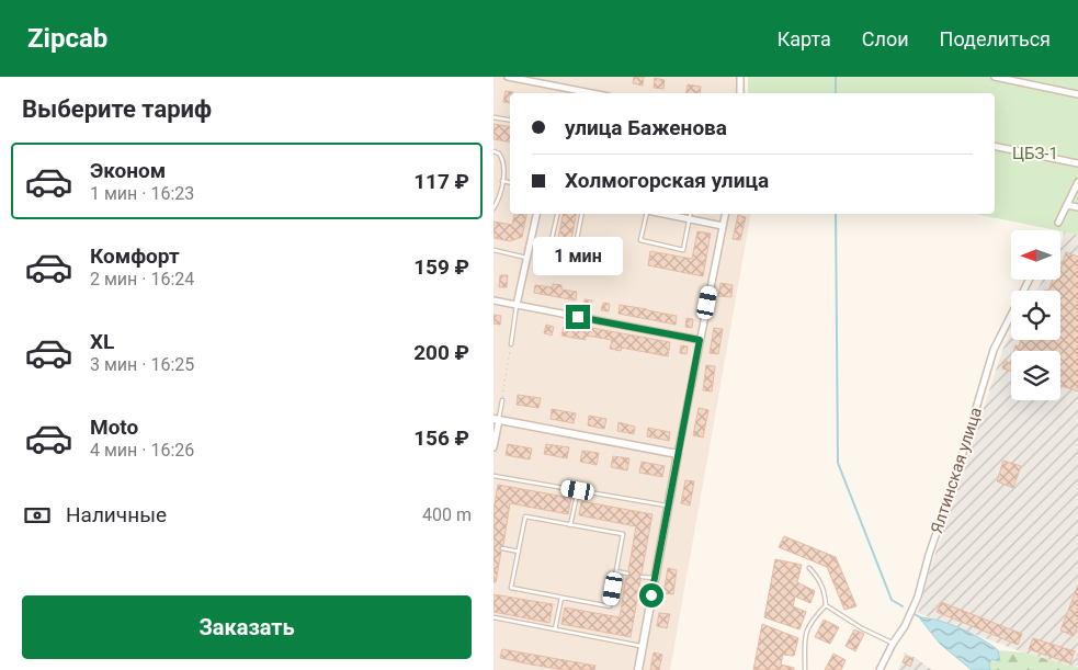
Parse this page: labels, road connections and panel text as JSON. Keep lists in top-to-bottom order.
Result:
{
  "streets": {
    "street": ["Ялтинская улица"]
  },
  "parks": ["ЦБЗ-1"],
  "north": "left",
  "page": {
    "header": "Zipcab",
    "nav": ["Карта", "Слои", "Поделиться"],
    "heading": "Выберите тариф",
    "banner": ["улица Баженова", "Холмогорская улица"],
    "list": [
      {
        "name": "Эконом",
        "note": "1 мин · 16:23",
        "value": "117 ₽"
      },
      {
        "name": "Комфорт",
        "note": "2 мин · 16:24",
        "value": "159 ₽"
      },
      {
        "name": "XL",
        "note": "3 мин · 16:25",
        "value": "200 ₽"
      },
      {
        "name": "Moto",
        "note": "4 мин · 16:26",
        "value": "156 ₽"
      }
    ],
    "bubble": "1 мин",
    "pay": ["Наличные", "400 m"],
    "buttons": "Заказать"
  }
}
